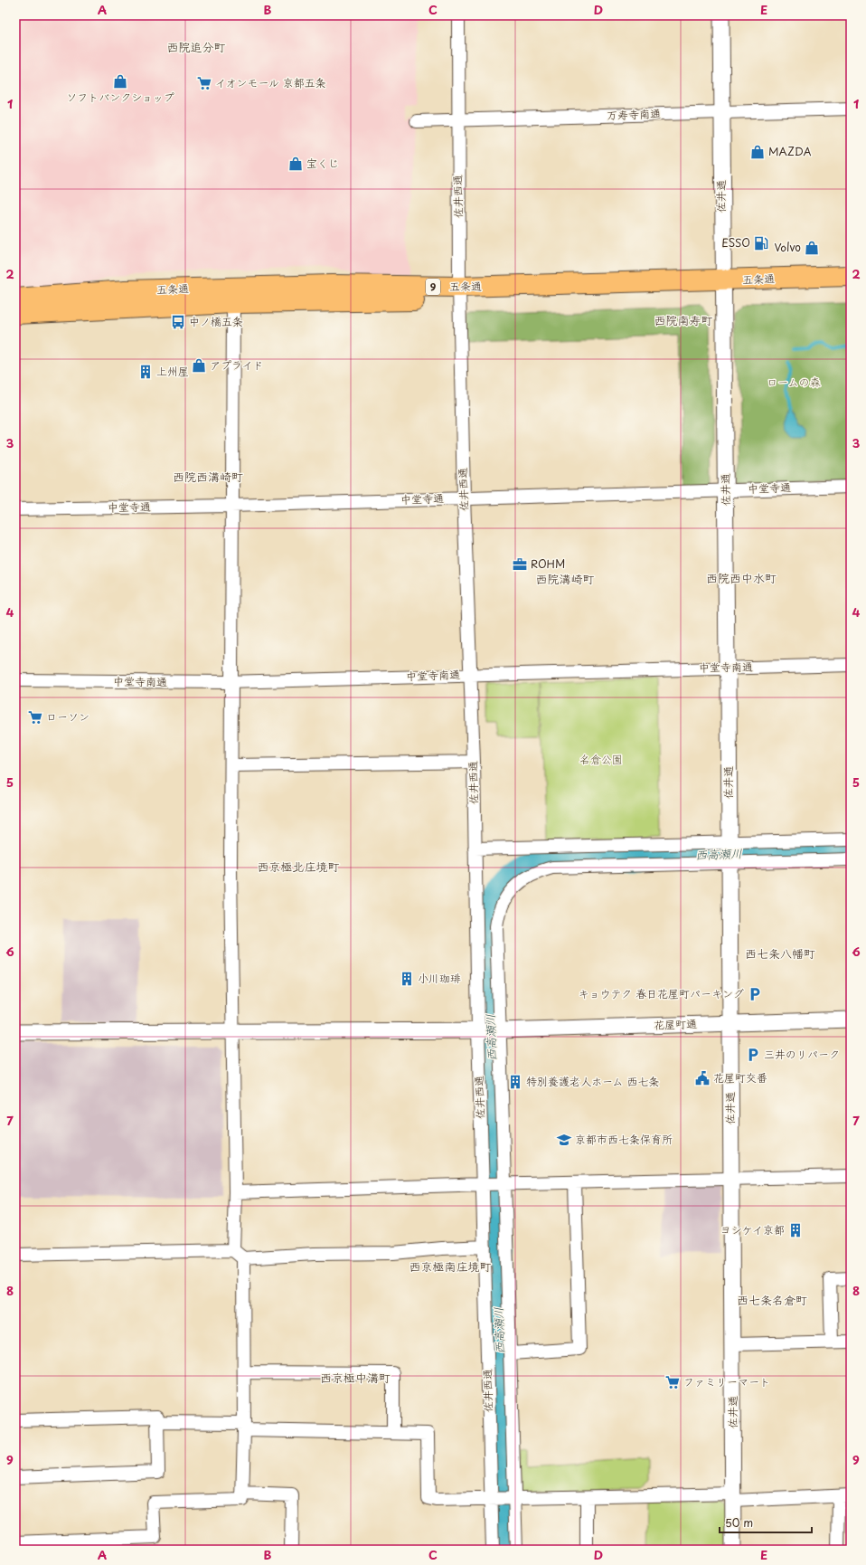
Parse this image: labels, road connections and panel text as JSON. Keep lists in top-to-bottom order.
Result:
{
  "streets": {
    "highway": ["五条通", "9"],
    "street": [
      "万寿寺南通",
      "佐井西通",
      "佐井通",
      "中堂寺通",
      "中堂寺南通",
      "花屋町通"
    ]
  },
  "crossings": [
    ["万寿寺南通", "佐井西通"],
    ["万寿寺南通", "佐井通"],
    ["佐井西通", "五条通"],
    ["佐井西通", "中堂寺通"],
    ["佐井西通", "中堂寺南通"],
    ["佐井西通", "花屋町通"],
    ["佐井通", "五条通"],
    ["佐井通", "中堂寺通"],
    ["佐井通", "中堂寺南通"],
    ["佐井通", "花屋町通"]
  ],
  "districts": [
    "西院追分町",
    "西院南寿町",
    "西院西溝崎町",
    "西院西中水町",
    "西院溝崎町",
    "西京極北庄境町",
    "西七条八幡町",
    "西京極南庄境町",
    "西七条名倉町",
    "西京極中溝町"
  ],
  "water": ["西高瀬川"],
  "parks": ["ロームの森", "名倉公園"],
  "places": {
    "shop": [
      "ソフトバンクショップ",
      "MAZDA",
      "宝くじ",
      "Volvo",
      "アプライド"
    ],
    "supermarket": ["イオンモール 京都五条", "ローソン", "ファミリーマート"],
    "fuel station": ["ESSO"],
    "bus stop": ["中ノ橋五条"],
    "building": [
      "上州屋",
      "小川珈琲",
      "特別養護老人ホーム 西七条",
      "ヨシケイ京都"
    ],
    "office": ["ROHM"],
    "parking": ["キョウテク 春日花屋町パーキング", "三井のリパーク"],
    "public building": ["花屋町交番"],
    "school or university": ["京都市西七条保育所"]
  },
  "scale_bar": "50 m",
  "grid": {
    "columns": [
      "A",
      "B",
      "C",
      "D",
      "E"
    ],
    "rows": [
      "1",
      "2",
      "3",
      "4",
      "5",
      "6",
      "7",
      "8",
      "9"
    ]
  }
}
